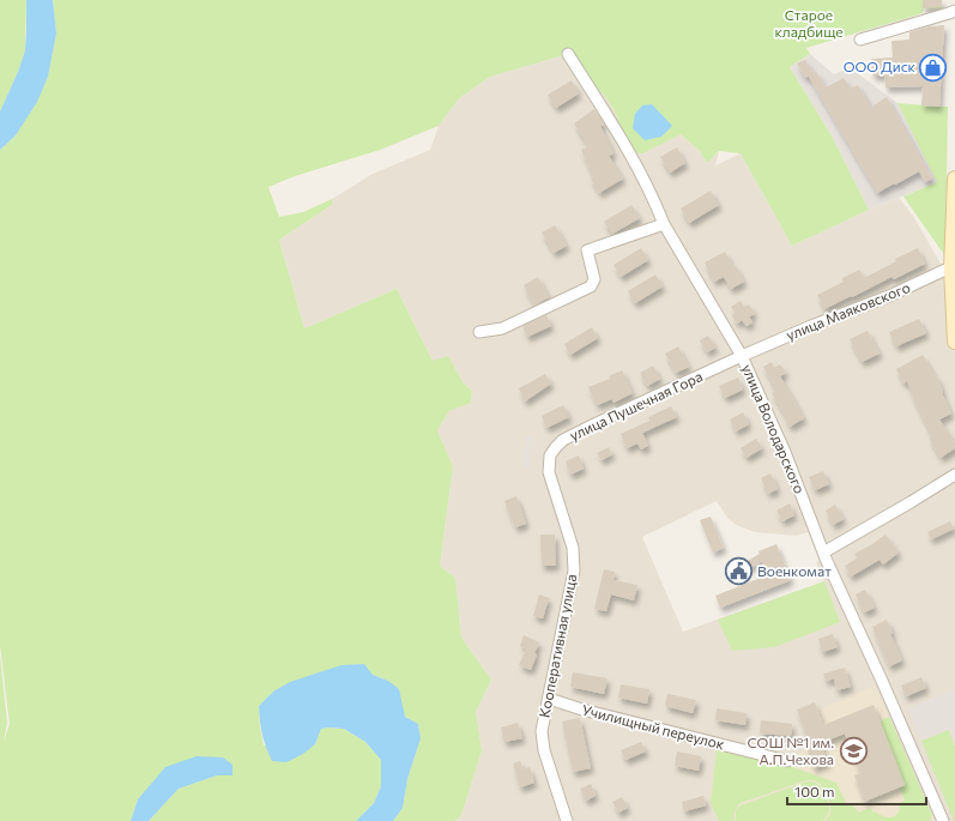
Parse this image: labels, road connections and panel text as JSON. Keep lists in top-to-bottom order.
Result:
{
  "streets": {
    "street": [
      "улица Маяковского",
      "улица Пушечная Гора",
      "улица Володарского",
      "Кооперативная улица",
      "Училищный переулок"
    ]
  },
  "crossings": [
    ["улица Маяковского", "улица Пушечная Гора"],
    ["улица Маяковского", "улица Володарского"],
    ["улица Пушечная Гора", "улица Володарского"],
    ["улица Пушечная Гора", "Кооперативная улица"],
    ["Кооперативная улица", "Училищный переулок"]
  ],
  "parks": ["Старое кладбище"],
  "places": {
    "shop": ["ООО Диск"],
    "public building": ["Военкомат"],
    "school or university": ["СОШ №1 им. А.П.Чехова"]
  },
  "scale_bar": "100 m"
}
